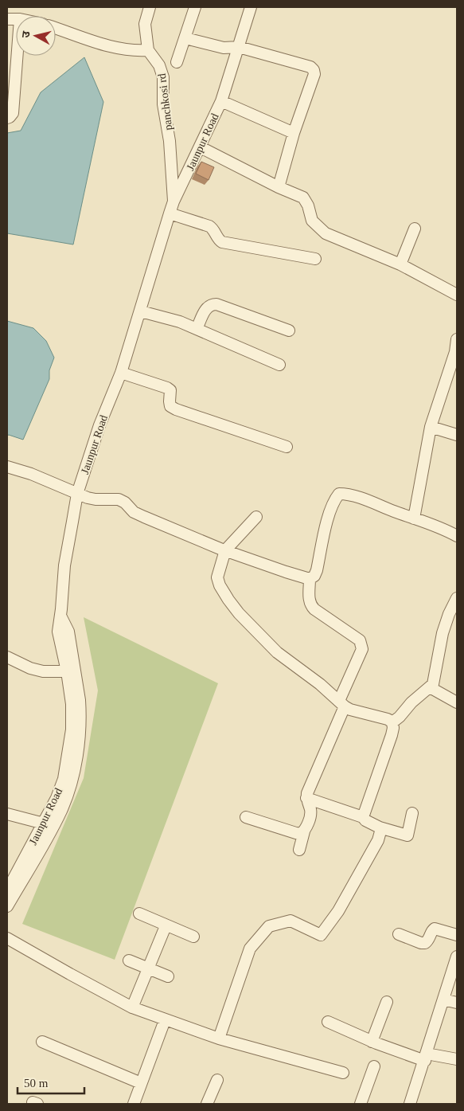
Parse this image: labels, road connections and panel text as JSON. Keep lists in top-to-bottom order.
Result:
{
  "streets": {
    "street": ["panchkosi rd", "Jaunpur Road"]
  },
  "crossings": [
    ["panchkosi rd", "Jaunpur Road"]
  ],
  "scale_bar": "50 m",
  "north": "left"
}
